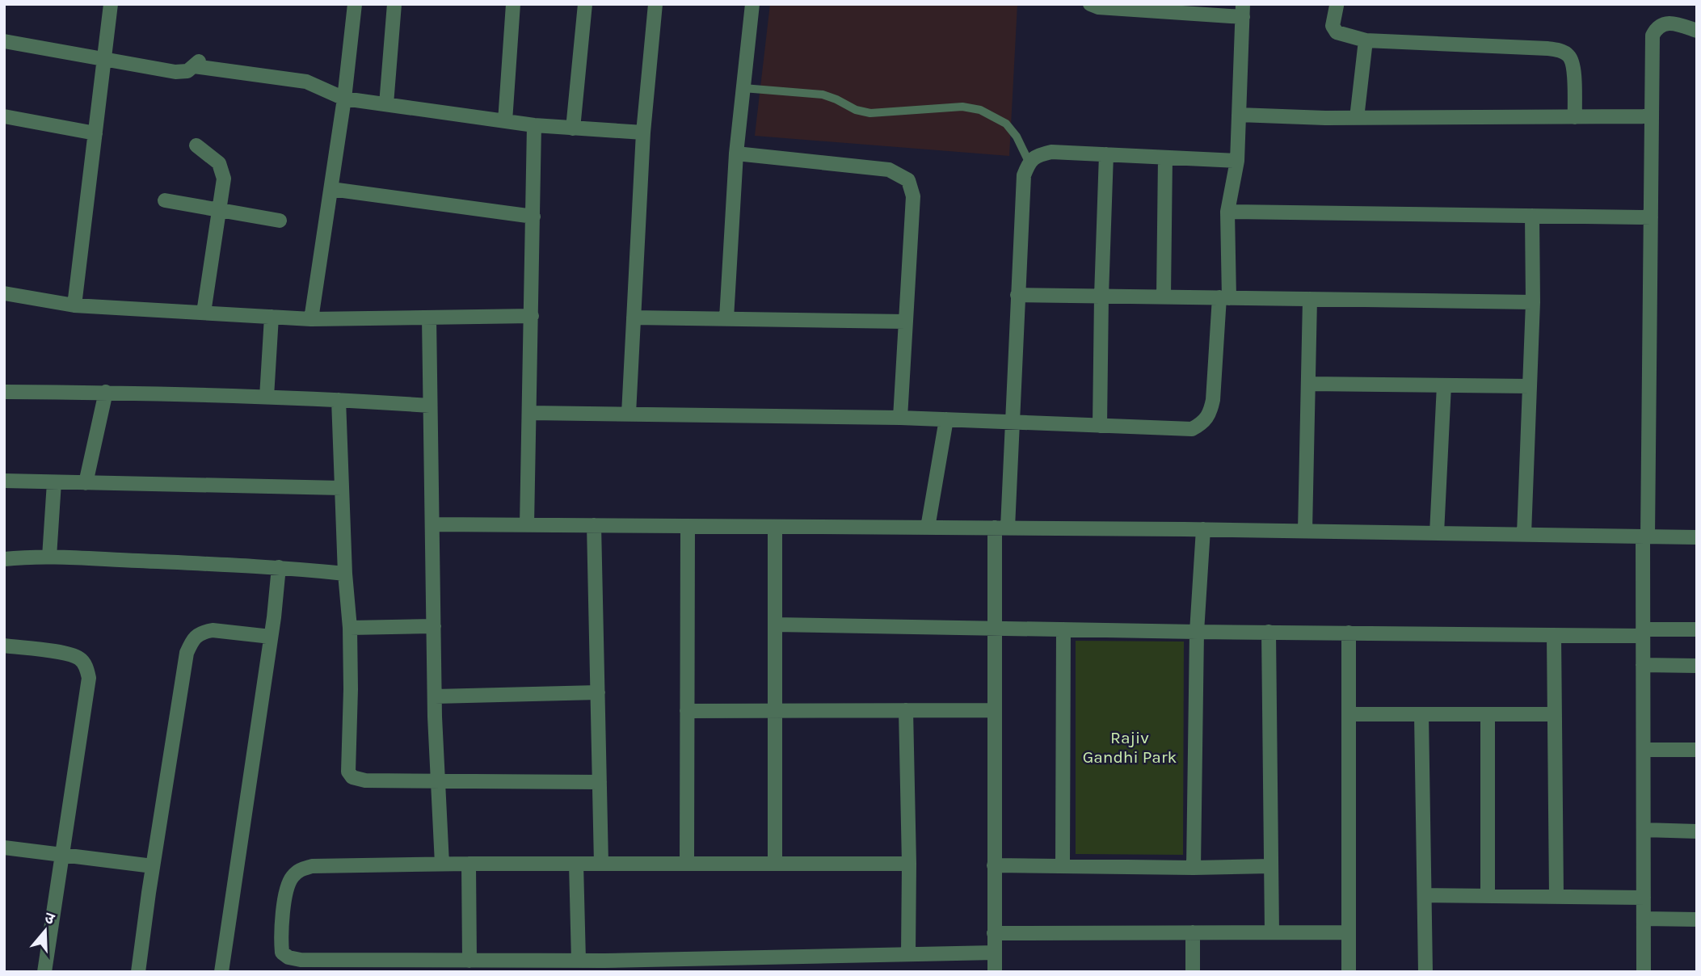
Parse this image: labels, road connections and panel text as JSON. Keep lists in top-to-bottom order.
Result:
{
  "parks": ["Rajiv Gandhi Park"],
  "north": "top"
}
